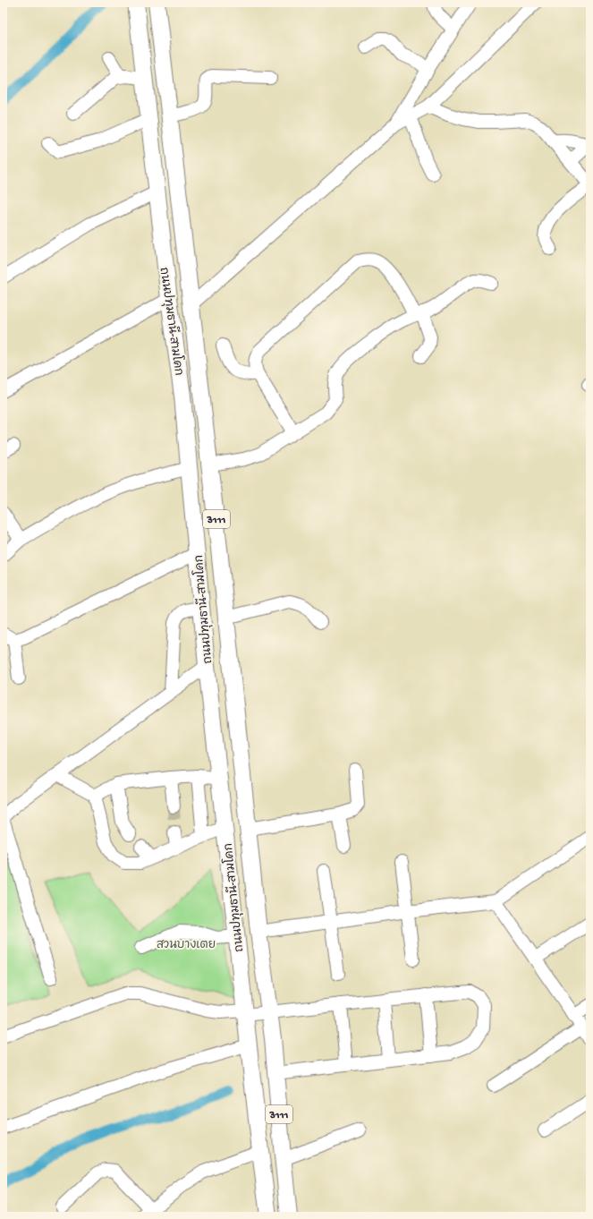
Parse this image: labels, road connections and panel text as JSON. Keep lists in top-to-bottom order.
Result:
{
  "streets": {
    "main road": ["ถนนปทุมธานี-สามโคก", "3111"]
  },
  "parks": ["สวนบางเตย"]
}
